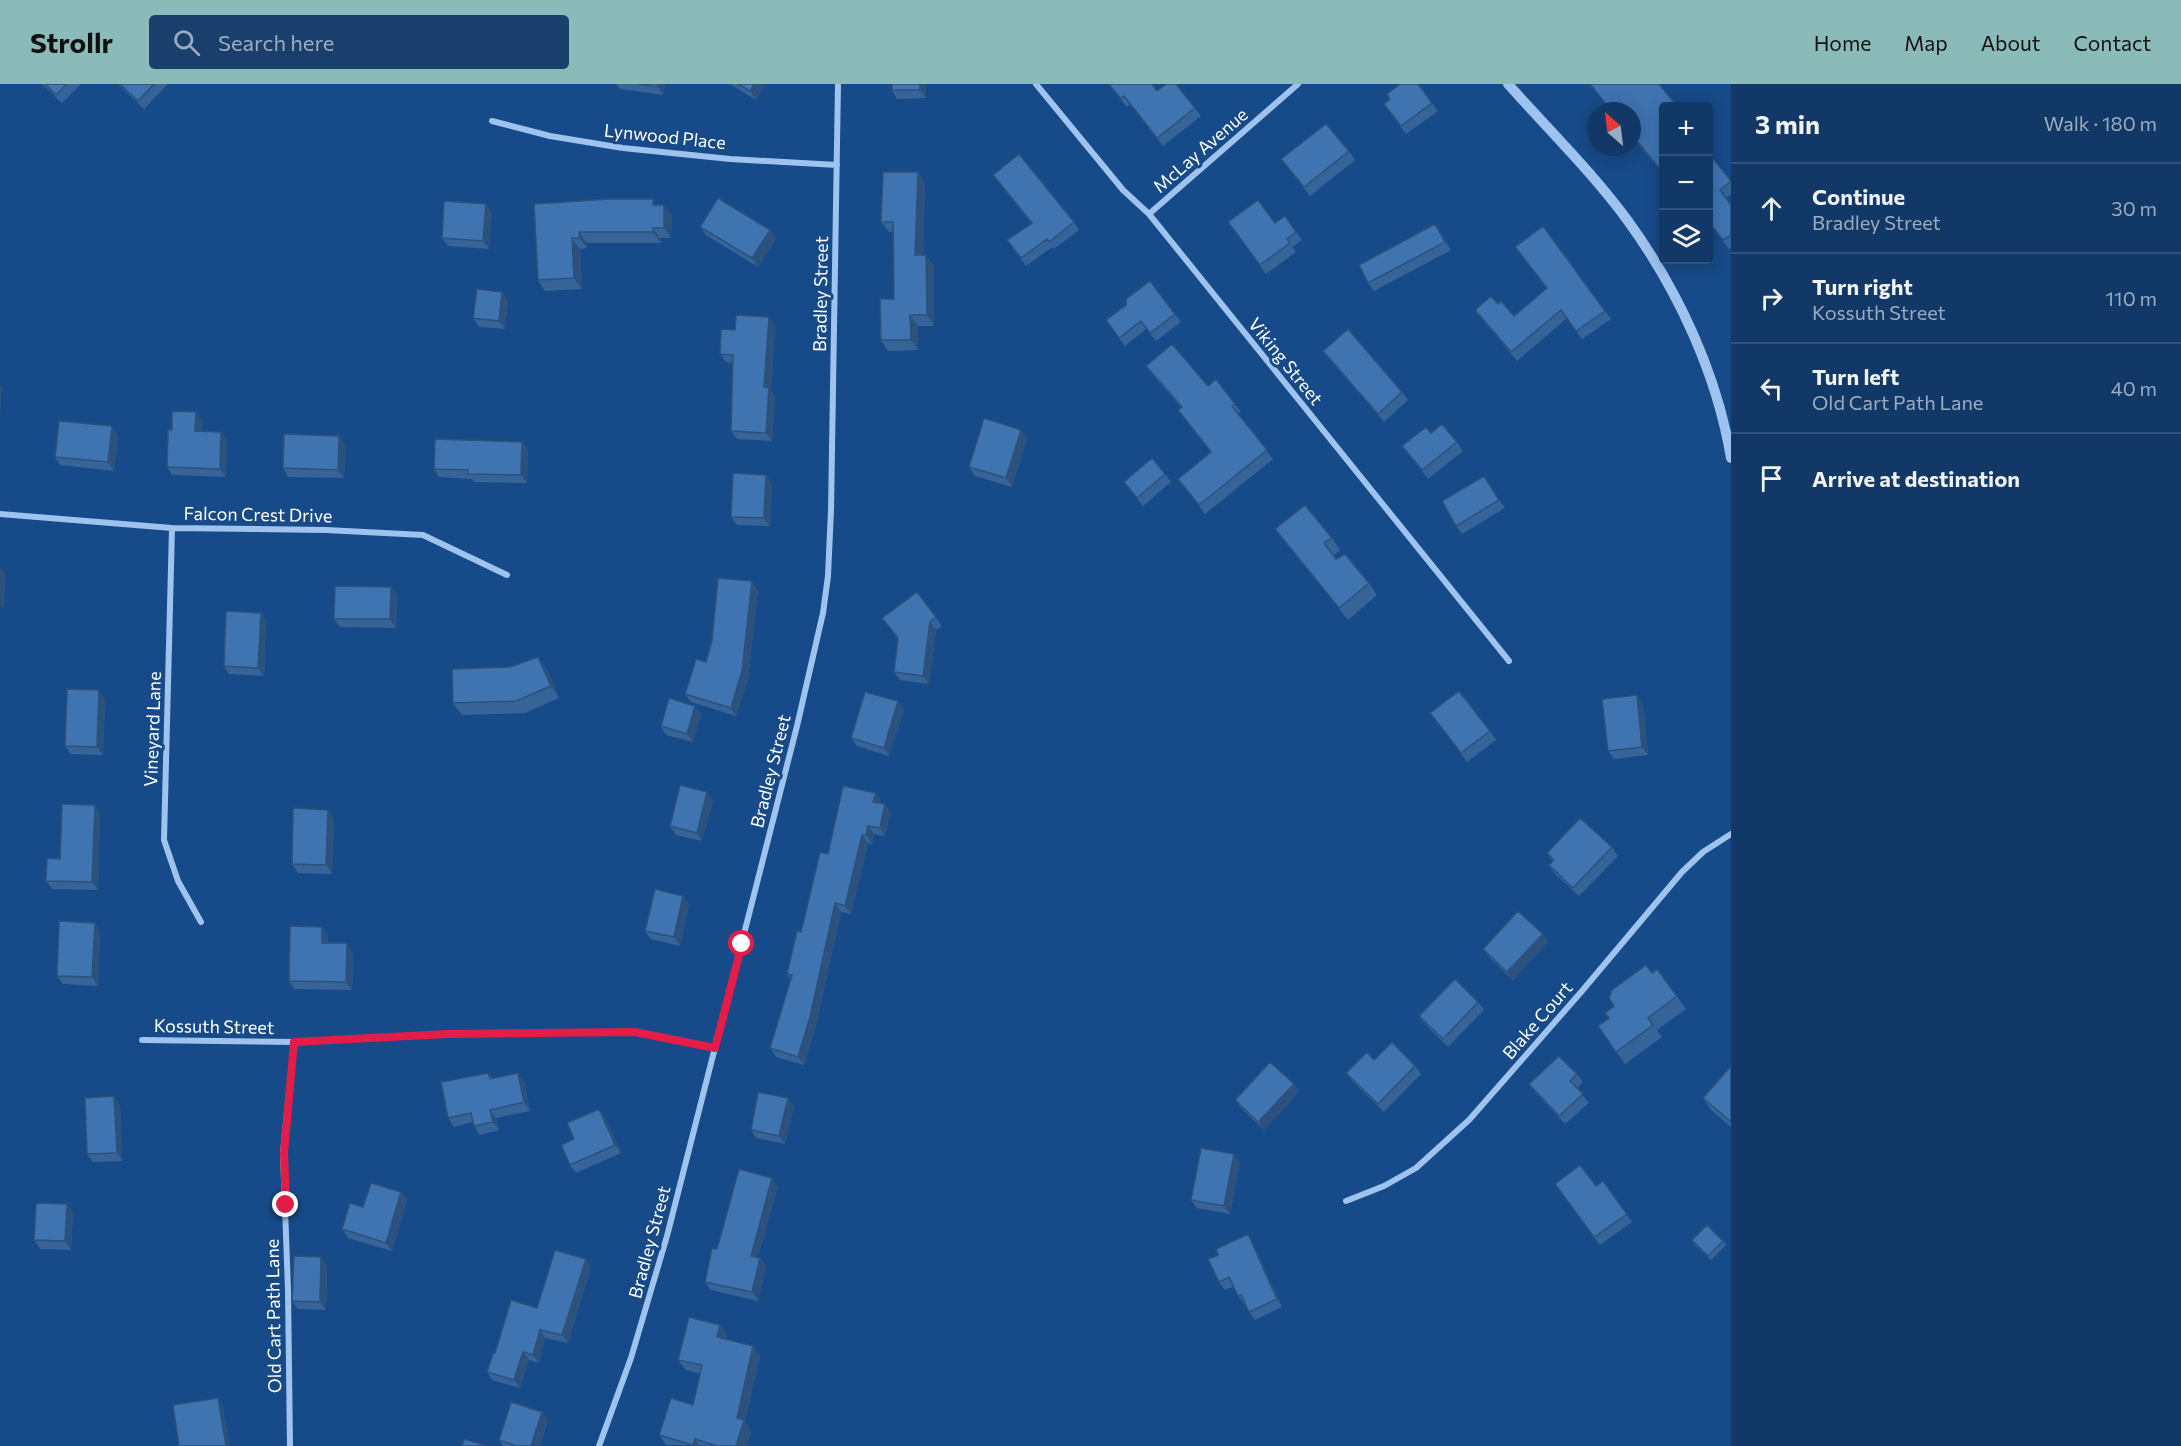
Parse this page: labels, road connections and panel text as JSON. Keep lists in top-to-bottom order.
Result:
{
  "streets": {
    "street": [
      "Lynwood Place",
      "McLay Avenue",
      "Bradley Street",
      "Viking Street",
      "Falcon Crest Drive",
      "Vineyard Lane",
      "Blake Court",
      "Kossuth Street",
      "Old Cart Path Lane"
    ]
  },
  "crossings": [
    ["Lynwood Place", "Bradley Street"],
    ["McLay Avenue", "Viking Street"],
    ["Bradley Street", "Kossuth Street"],
    ["Falcon Crest Drive", "Vineyard Lane"],
    ["Kossuth Street", "Old Cart Path Lane"]
  ],
  "north": "top left",
  "page": {
    "header": "Strollr",
    "search": "Search here",
    "nav": [
      "Home",
      "Map",
      "About",
      "Contact"
    ],
    "heading": ["3 min", "Walk · 180 m"],
    "map_buttons": ["+", "−"],
    "list": [
      ["Continue", "Bradley Street", "30 m"],
      ["Turn right", "Kossuth Street", "110 m"],
      ["Turn left", "Old Cart Path Lane", "40 m"],
      "Arrive at destination"
    ]
  }
}
